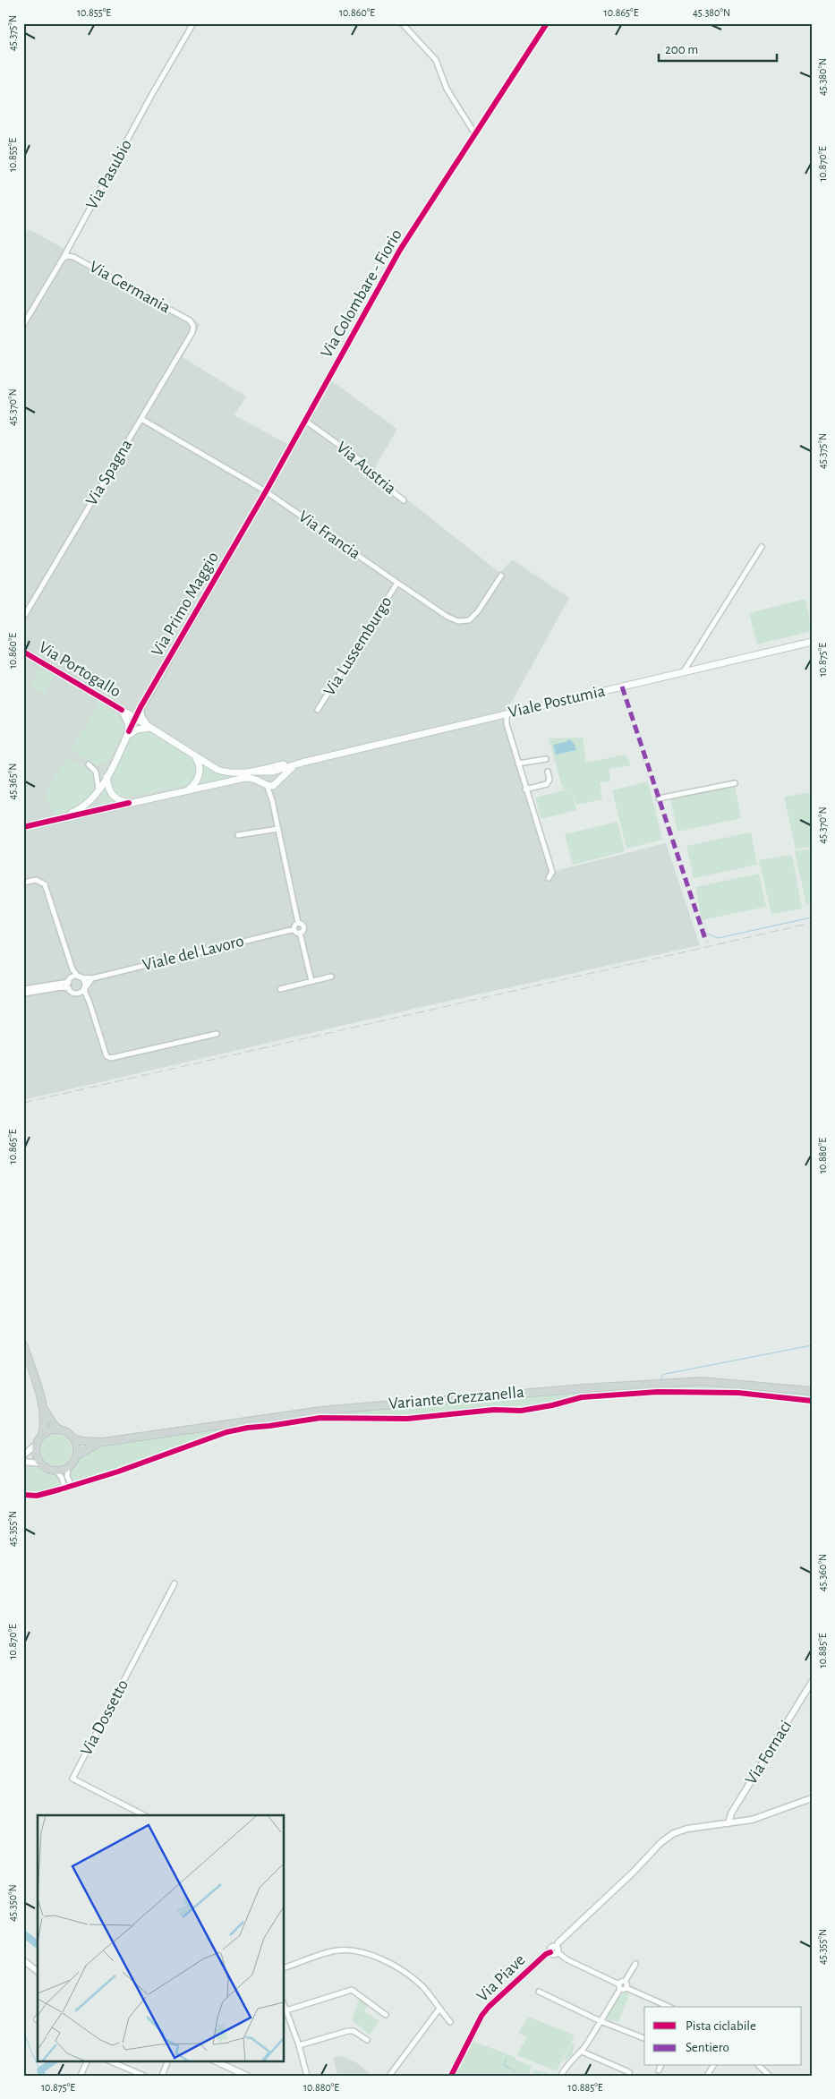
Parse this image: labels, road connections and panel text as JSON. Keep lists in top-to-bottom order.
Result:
{
  "streets": {
    "main road": [
      "Via Primo Maggio",
      "Via Portogallo",
      "Viale Postumia",
      "Variante Grezzanella"
    ],
    "street": [
      "Via Pasubio",
      "Via Germania",
      "Via Colombare - Fiorio",
      "Via Austria",
      "Via Spagna",
      "Via Francia",
      "Via Lussemburgo",
      "Viale del Lavoro",
      "Via Dossetto",
      "Via Fornaci",
      "Via Piave"
    ]
  },
  "crossings": [
    ["Via Pasubio", "Via Germania"],
    ["Via Germania", "Via Spagna"],
    ["Via Colombare - Fiorio", "Via Austria"],
    ["Via Colombare - Fiorio", "Via Francia"],
    ["Via Colombare - Fiorio", "Via Primo Maggio"],
    ["Via Spagna", "Via Francia"],
    ["Via Francia", "Via Primo Maggio"],
    ["Via Francia", "Via Lussemburgo"],
    ["Via Primo Maggio", "Via Portogallo"]
  ],
  "legend": ["Pista ciclabile", "Sentiero"],
  "scale_bar": "200 m",
  "coordinates": [
    "10.855°E",
    "10.860°E",
    "10.865°E",
    "45.380°N",
    "45.375°N",
    "10.870°E",
    "45.370°N",
    "10.875°E",
    "45.365°N",
    "10.880°E",
    "45.355°N",
    "45.360°N",
    "10.885°E",
    "45.350°N"
  ]
}
